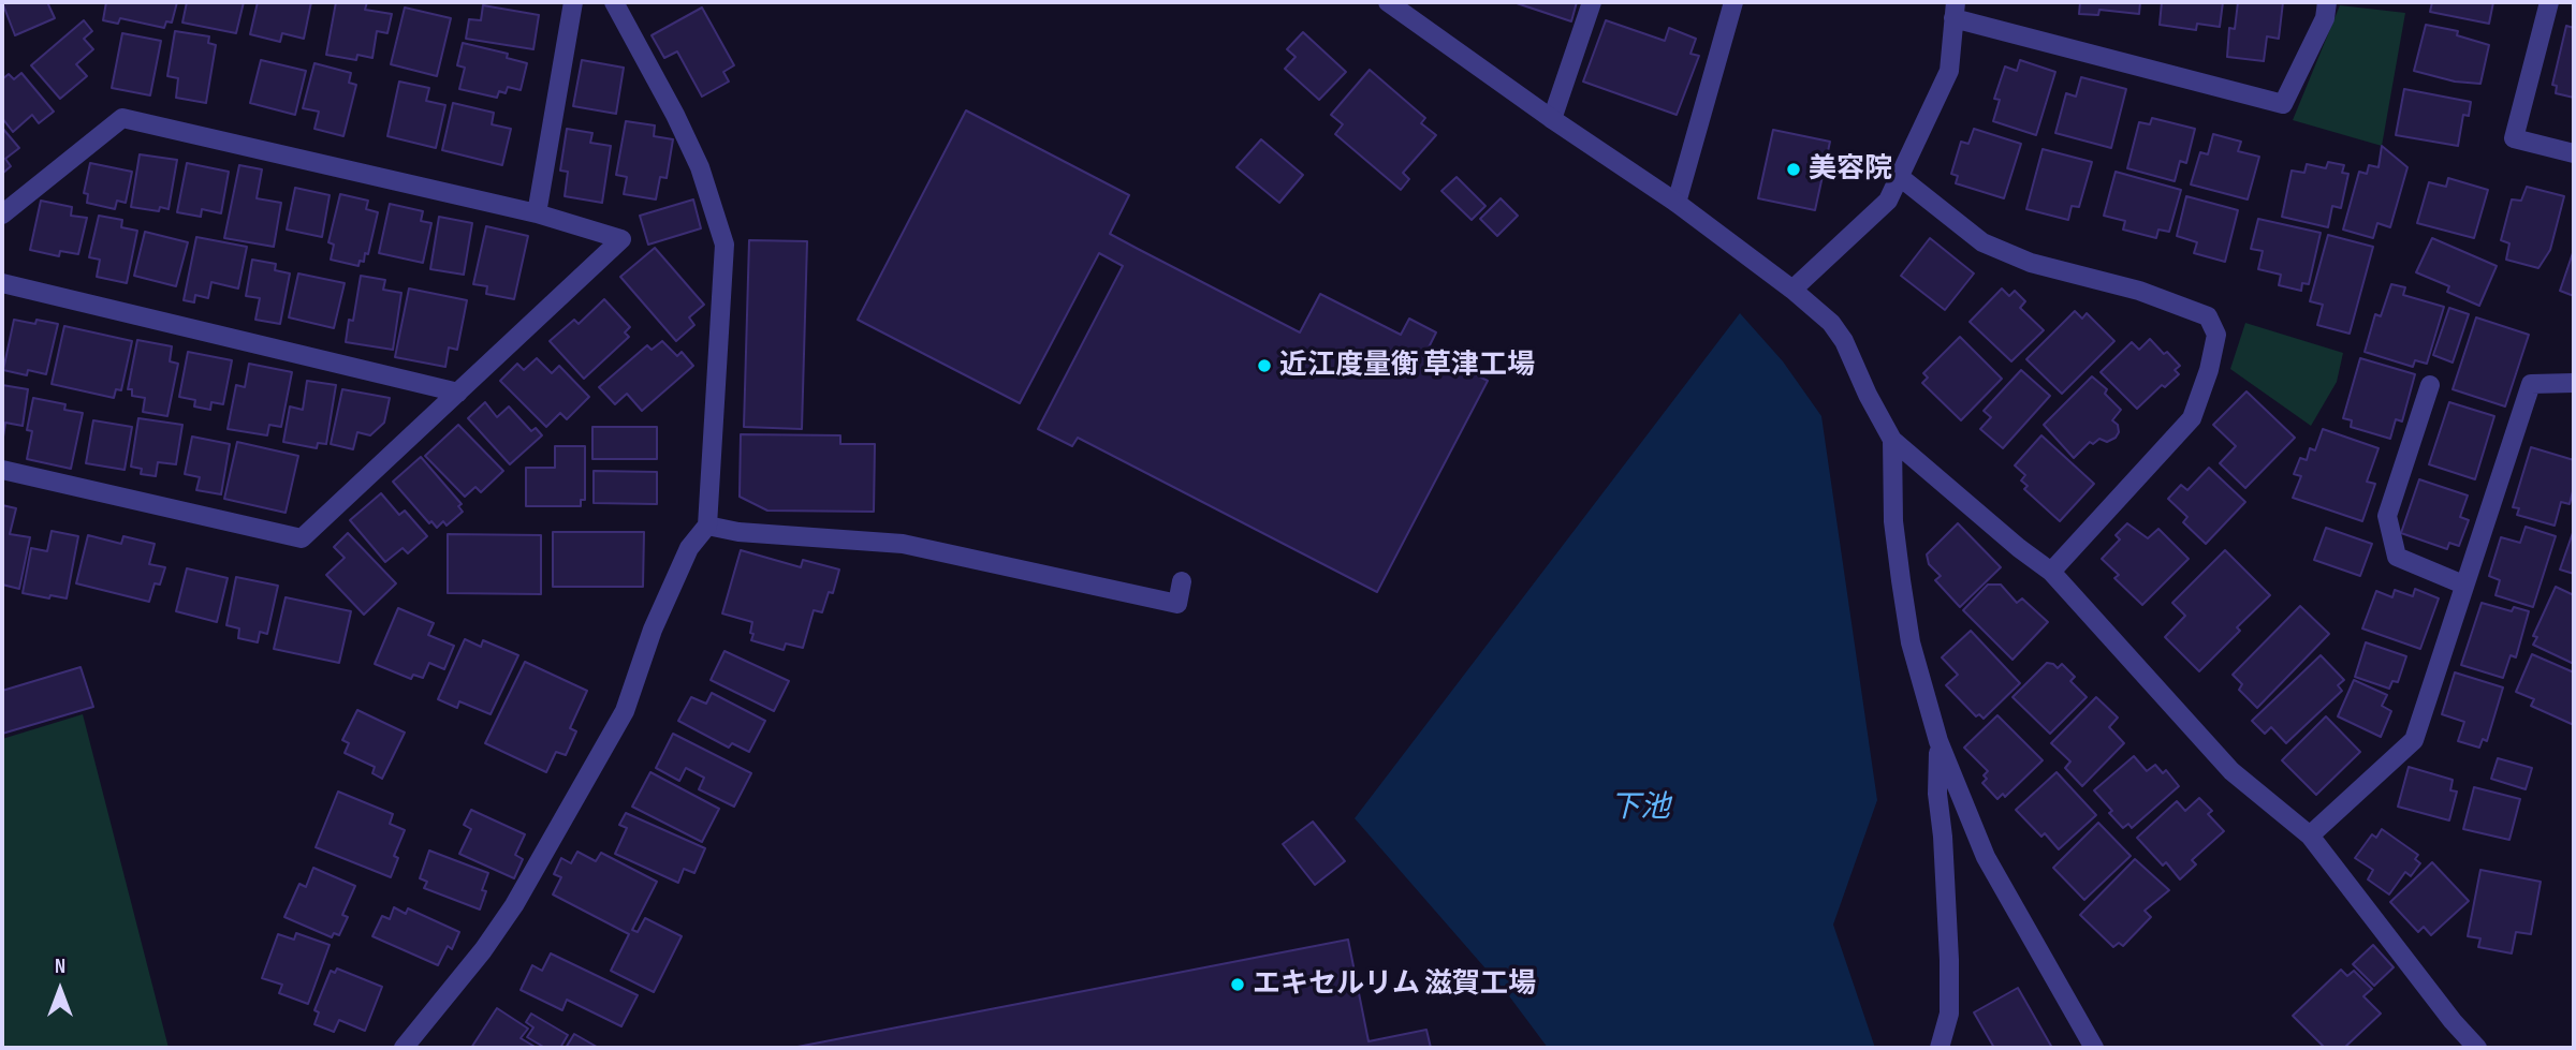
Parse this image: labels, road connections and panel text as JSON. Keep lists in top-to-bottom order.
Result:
{
  "water": ["下池"],
  "places": ["美容院", "近江度量衡 草津工場", "エキセルリム 滋賀工場"],
  "north": "top"
}
